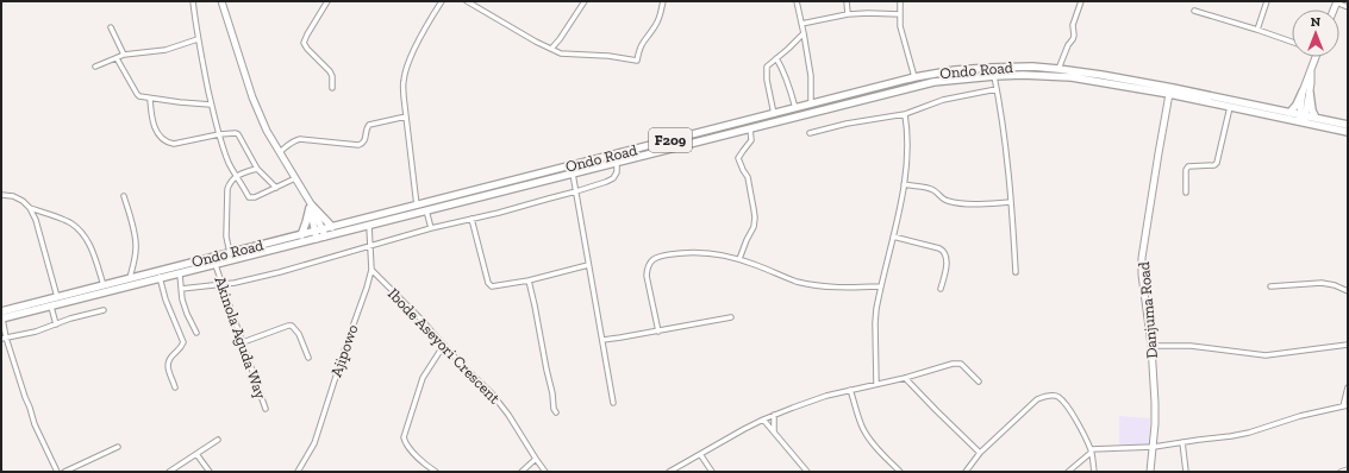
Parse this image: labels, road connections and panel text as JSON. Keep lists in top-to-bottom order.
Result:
{
  "streets": {
    "main road": ["Ondo Road", "F209"],
    "street": [
      "Danjuma Road",
      "Akinola Aguda Way",
      "Ibode Aseyori Crescent",
      "Ajipowo"
    ]
  },
  "crossings": [
    ["Ondo Road", "Danjuma Road"],
    ["Ondo Road", "Akinola Aguda Way"],
    ["Ondo Road", "Ajipowo"],
    ["Ibode Aseyori Crescent", "Ajipowo"]
  ],
  "north": "top"
}
